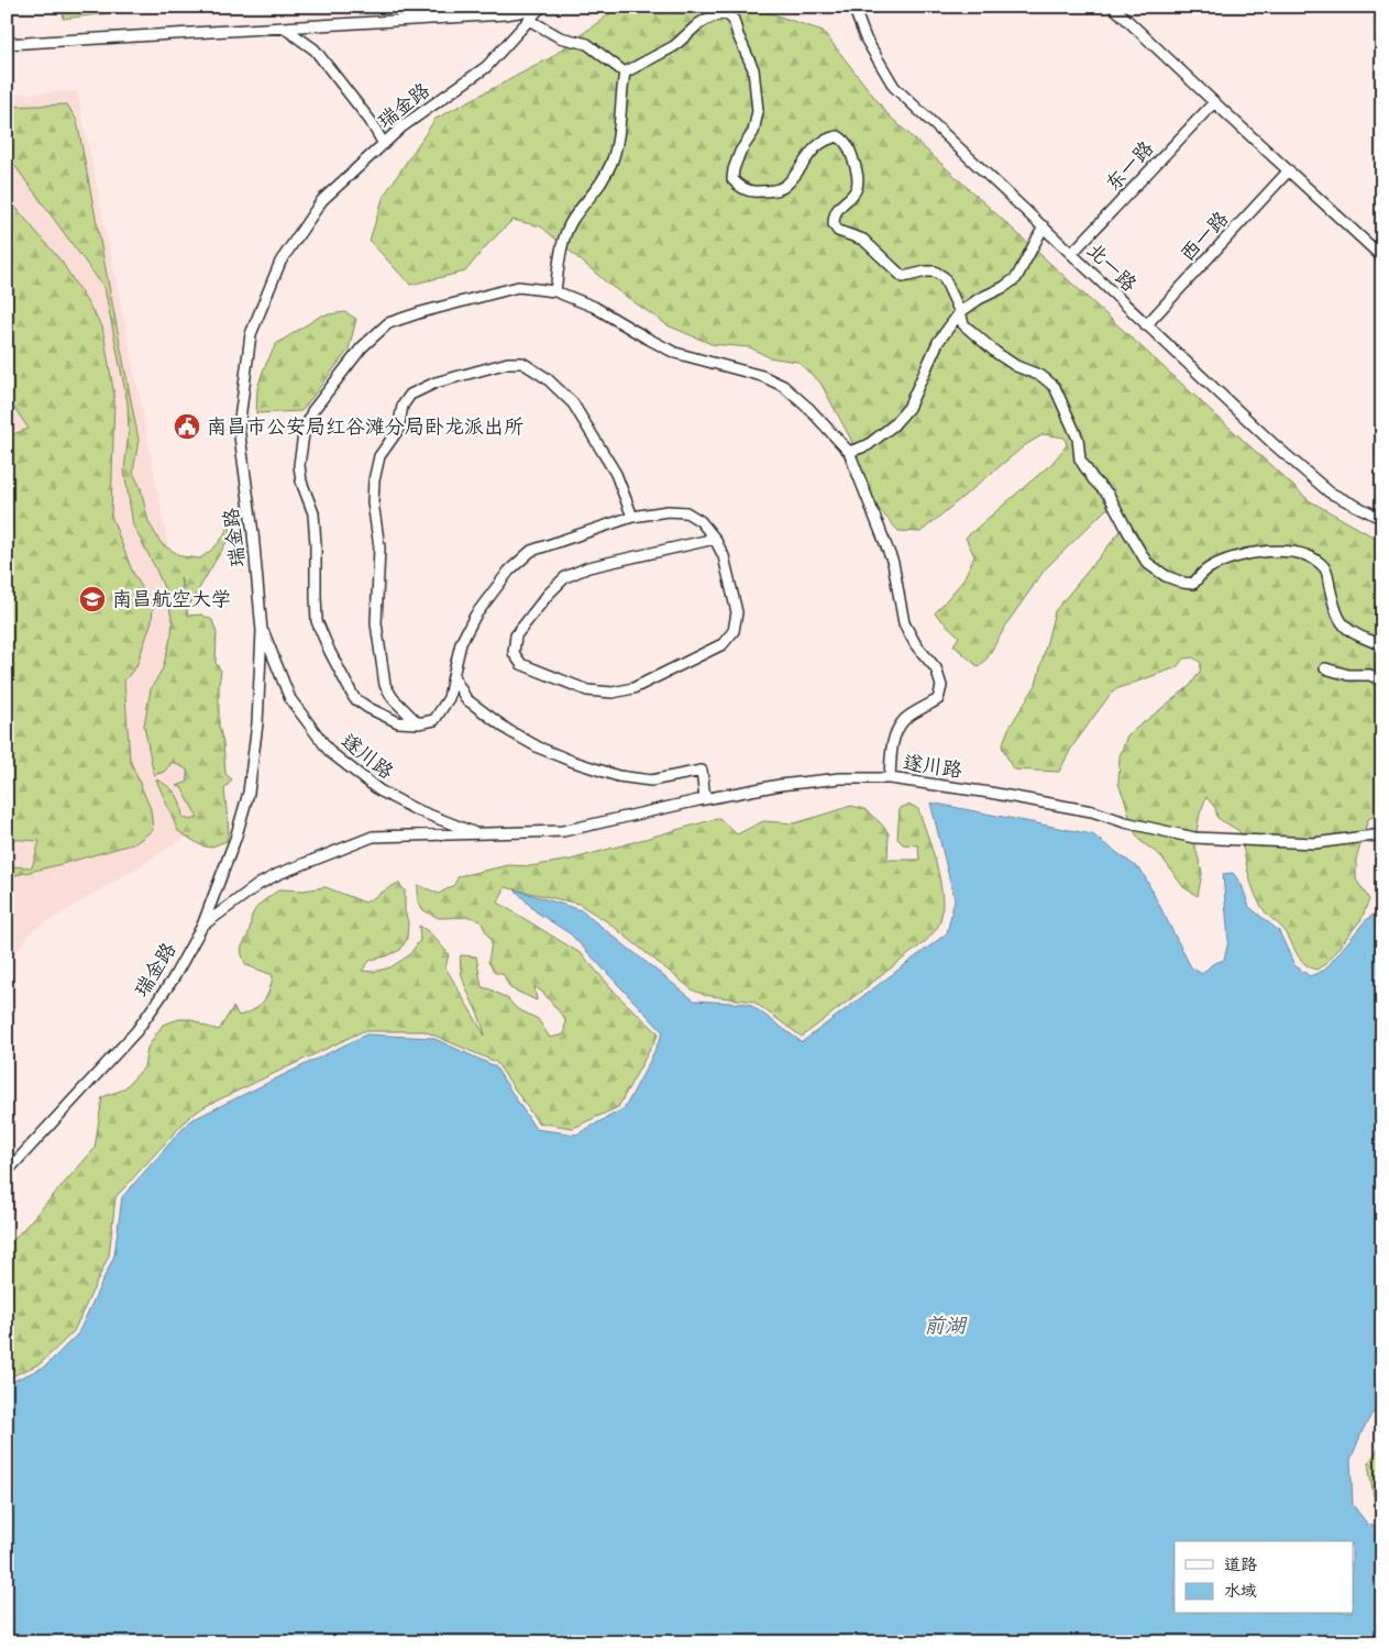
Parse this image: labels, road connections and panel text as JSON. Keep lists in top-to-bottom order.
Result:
{
  "streets": {
    "street": [
      "瑞金路",
      "东一路",
      "西一路",
      "北一路",
      "遂川路"
    ]
  },
  "crossings": [
    ["瑞金路", "遂川路"],
    ["东一路", "北一路"],
    ["西一路", "北一路"]
  ],
  "water": ["前湖"],
  "places": {
    "public building": ["南昌市公安局红谷滩分局卧龙派出所"],
    "school or university": ["南昌航空大学"]
  },
  "legend": ["道路", "水域"]
}
